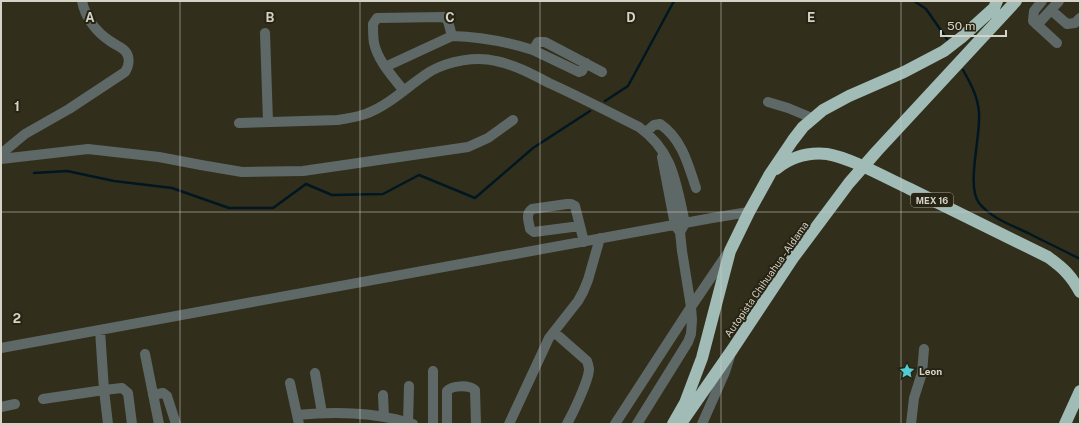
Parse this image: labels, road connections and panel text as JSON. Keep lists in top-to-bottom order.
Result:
{
  "streets": {
    "highway": ["MEX 16", "Autopista Chihuahua - Aldama"]
  },
  "places": {
    "place": ["Leon"]
  },
  "scale_bar": "50 m",
  "grid": {
    "columns": [
      "A",
      "B",
      "C",
      "D",
      "E"
    ],
    "rows": ["1", "2"]
  }
}
